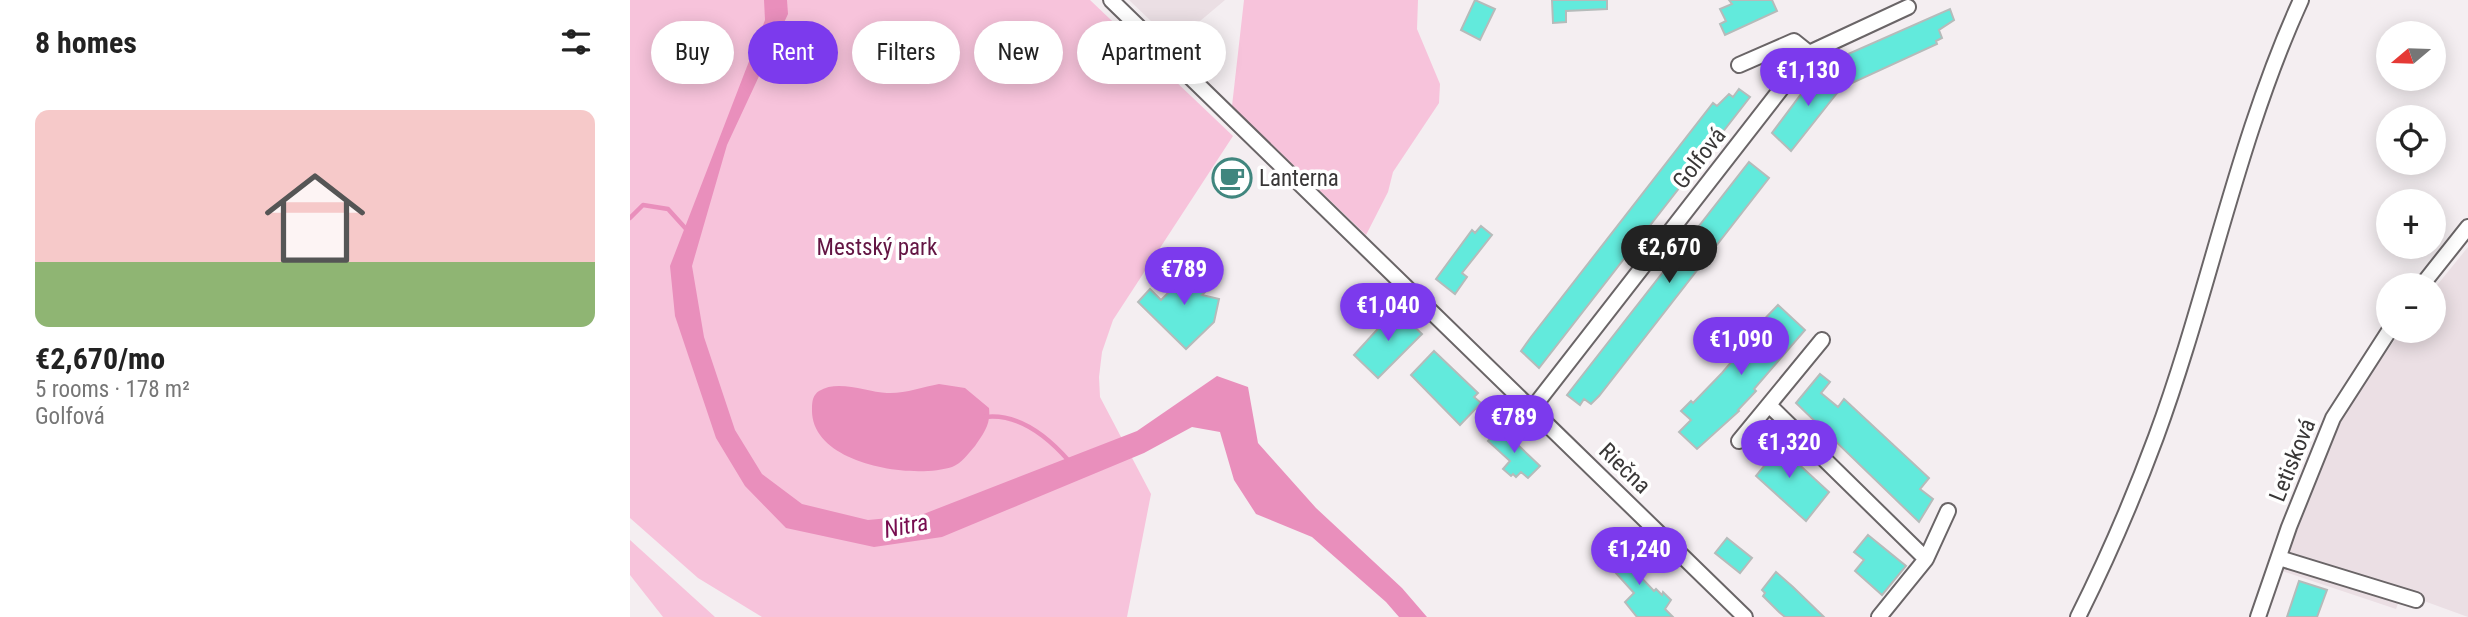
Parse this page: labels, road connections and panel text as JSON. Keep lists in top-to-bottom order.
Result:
{
  "streets": {
    "street": ["Golfová", "Letisková", "Riečna"]
  },
  "crossings": [
    ["Golfová", "Riečna"]
  ],
  "water": ["Nitra"],
  "parks": ["Mestský park"],
  "places": {
    "cafe": ["Lanterna"]
  },
  "north": "left",
  "page": {
    "heading": "8 homes",
    "map_buttons": ["+", "−"],
    "chip": [
      "Buy",
      "Rent",
      "Filters",
      "New",
      "Apartment"
    ],
    "price": [
      "€1,130",
      "€2,670",
      "€789",
      "€1,040",
      "€1,090",
      "€789",
      "€1,320",
      "€1,240"
    ],
    "list": [
      {
        "name": "€2,670/mo",
        "note": "5 rooms · 178 m² · Golfová"
      }
    ]
  }
}
